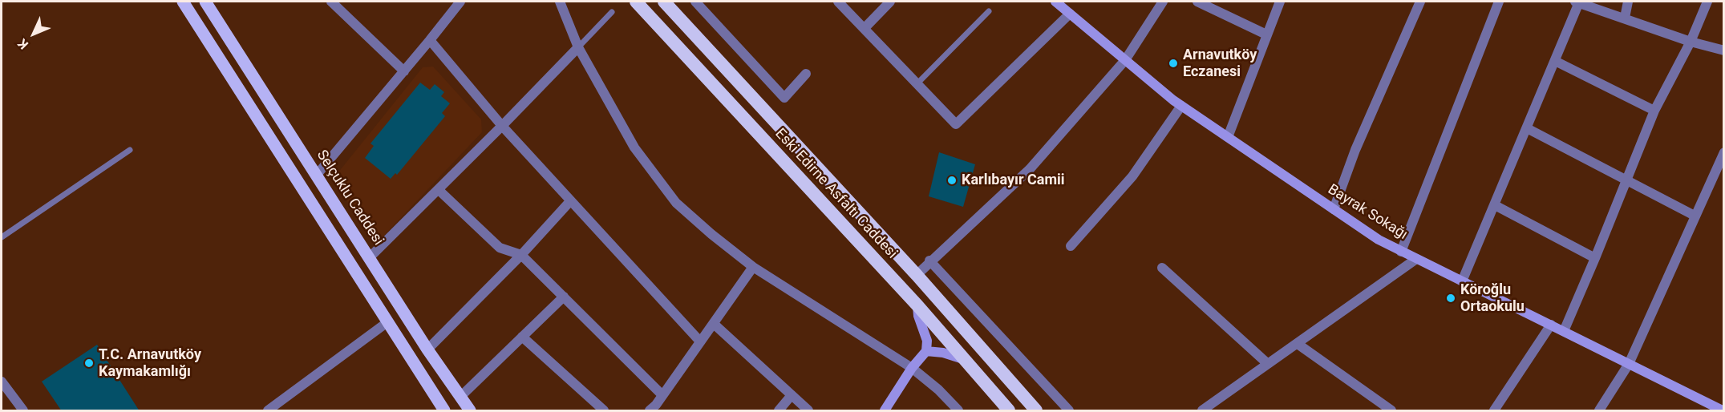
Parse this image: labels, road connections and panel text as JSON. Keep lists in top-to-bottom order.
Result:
{
  "streets": {
    "highway": ["Eski Edirne Asfaltı Caddesi"],
    "main road": ["Selçuklu Caddesi", "Bayrak Sokağı"]
  },
  "places": [
    "Arnavutköy Eczanesi",
    "Karlıbayır Camii",
    "Köroğlu Ortaokulu",
    "T.C. Arnavutköy Kaymakamlığı"
  ],
  "north": "bottom left"
}
